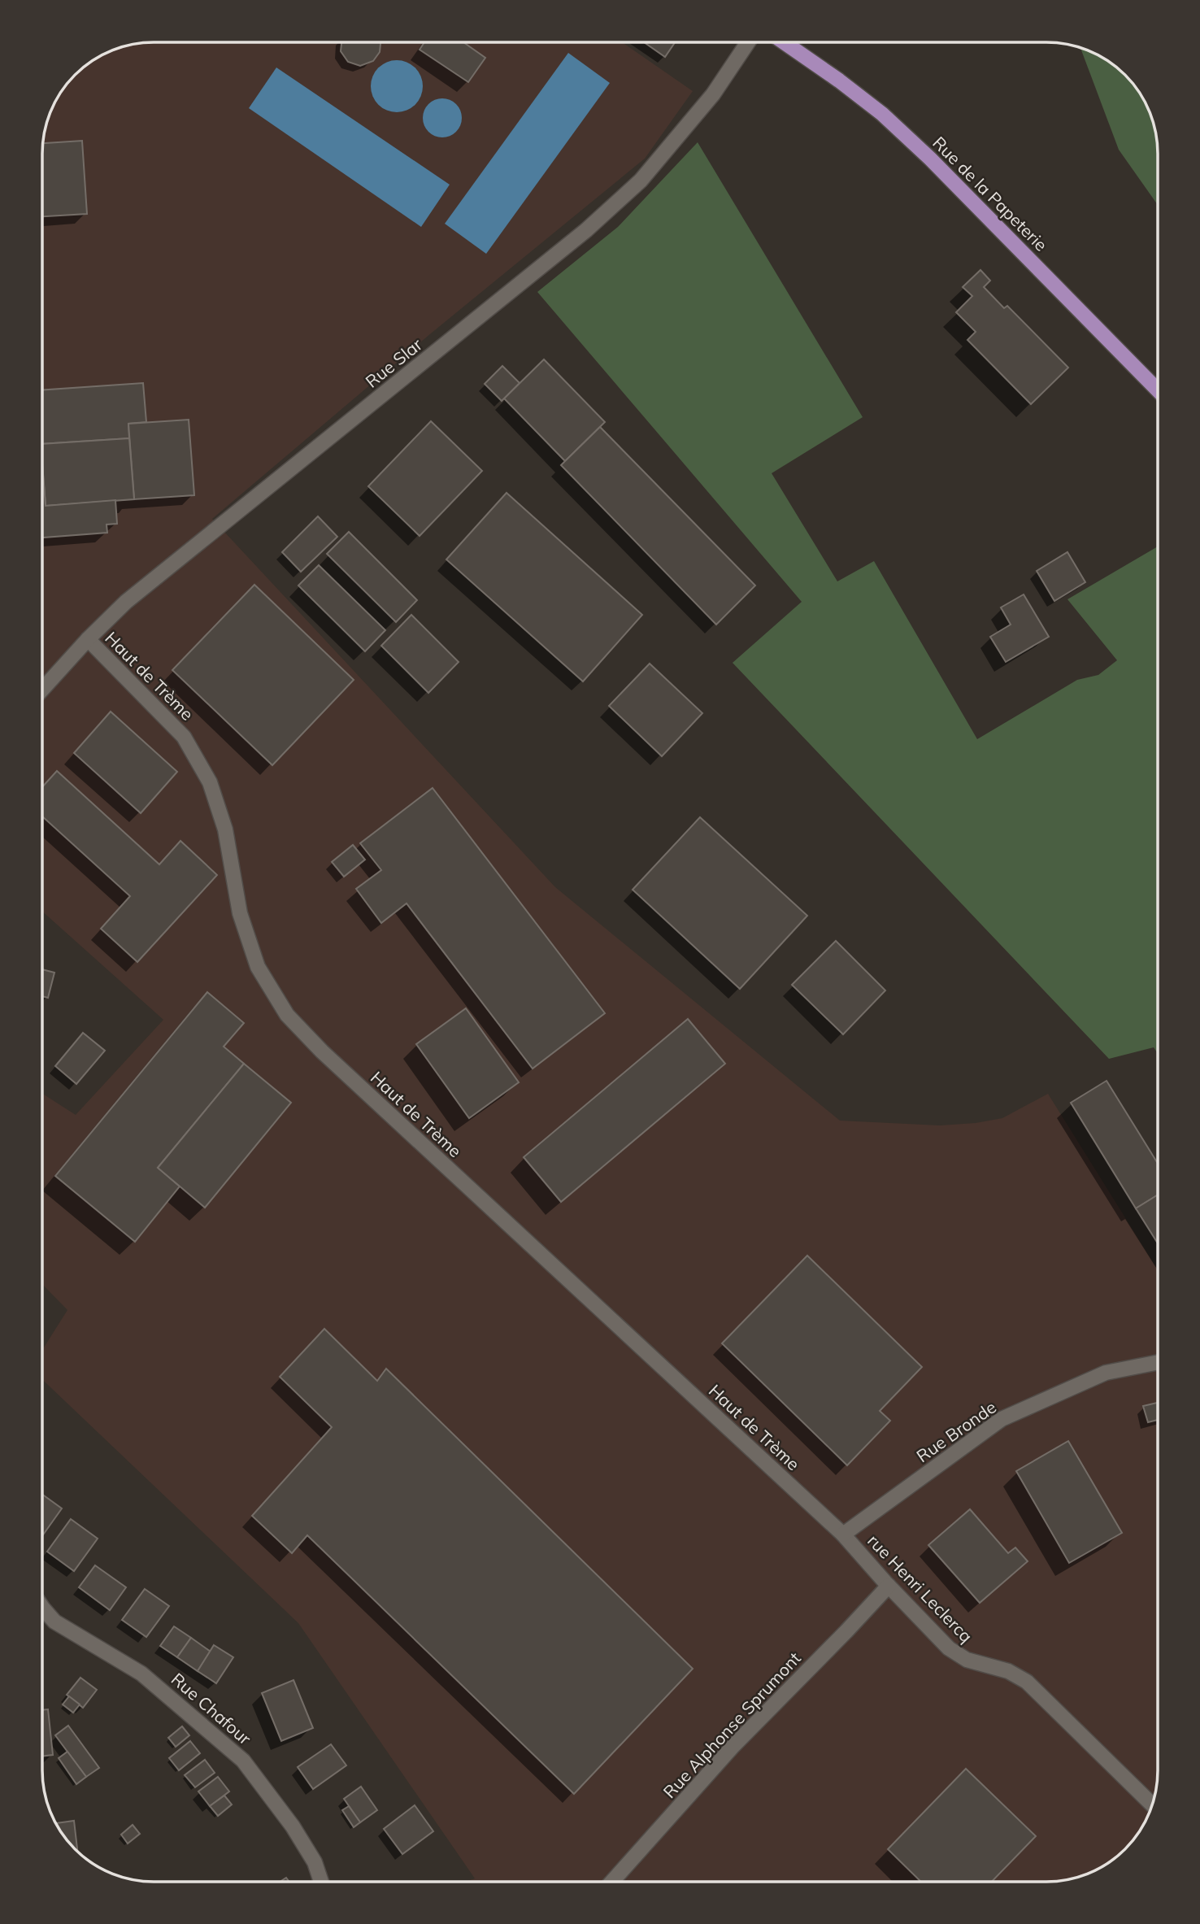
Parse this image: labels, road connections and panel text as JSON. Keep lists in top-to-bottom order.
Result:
{
  "streets": {
    "main road": ["Rue de la Papeterie"],
    "street": [
      "Rue Slar",
      "Haut de Trème",
      "Rue Bronde",
      "rue Henri Leclercq",
      "Rue Chafour",
      "Rue Alphonse Sprumont"
    ]
  },
  "crossings": [
    ["Rue Slar", "Haut de Trème"],
    ["Haut de Trème", "Rue Bronde"],
    ["Haut de Trème", "rue Henri Leclercq"],
    ["Rue Bronde", "rue Henri Leclercq"],
    ["rue Henri Leclercq", "Rue Alphonse Sprumont"]
  ]
}
